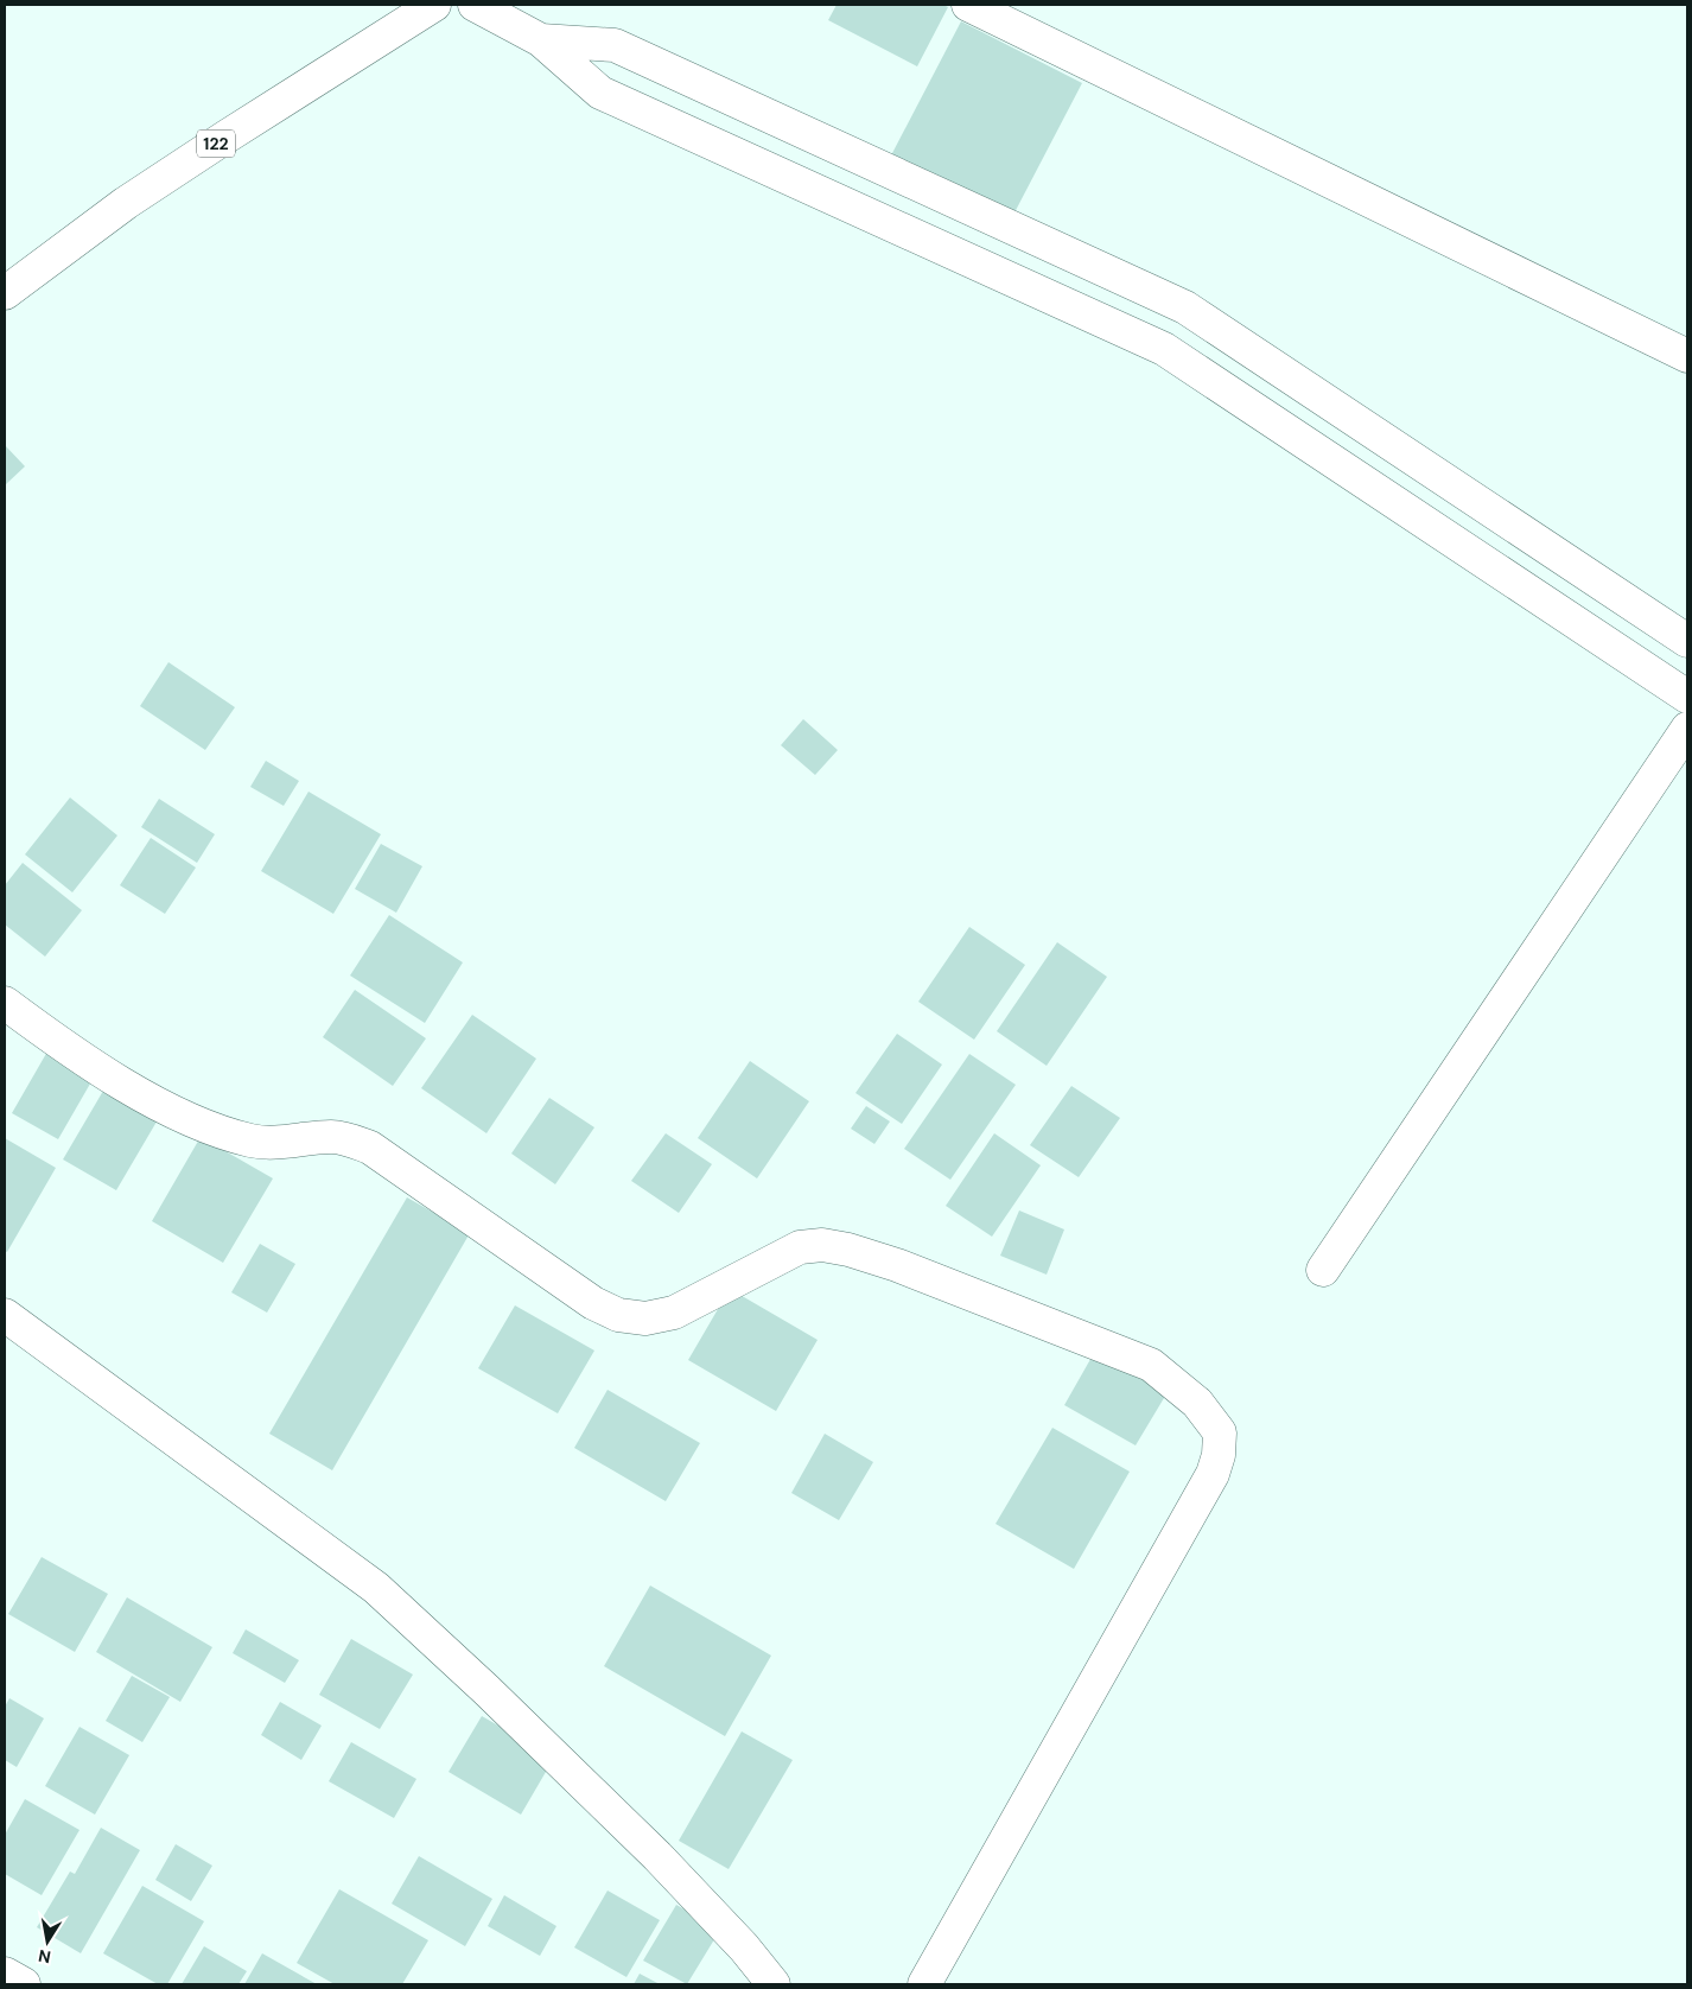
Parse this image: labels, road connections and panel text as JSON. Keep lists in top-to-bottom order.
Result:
{
  "streets": {
    "street": ["122"]
  },
  "north": "bottom"
}
